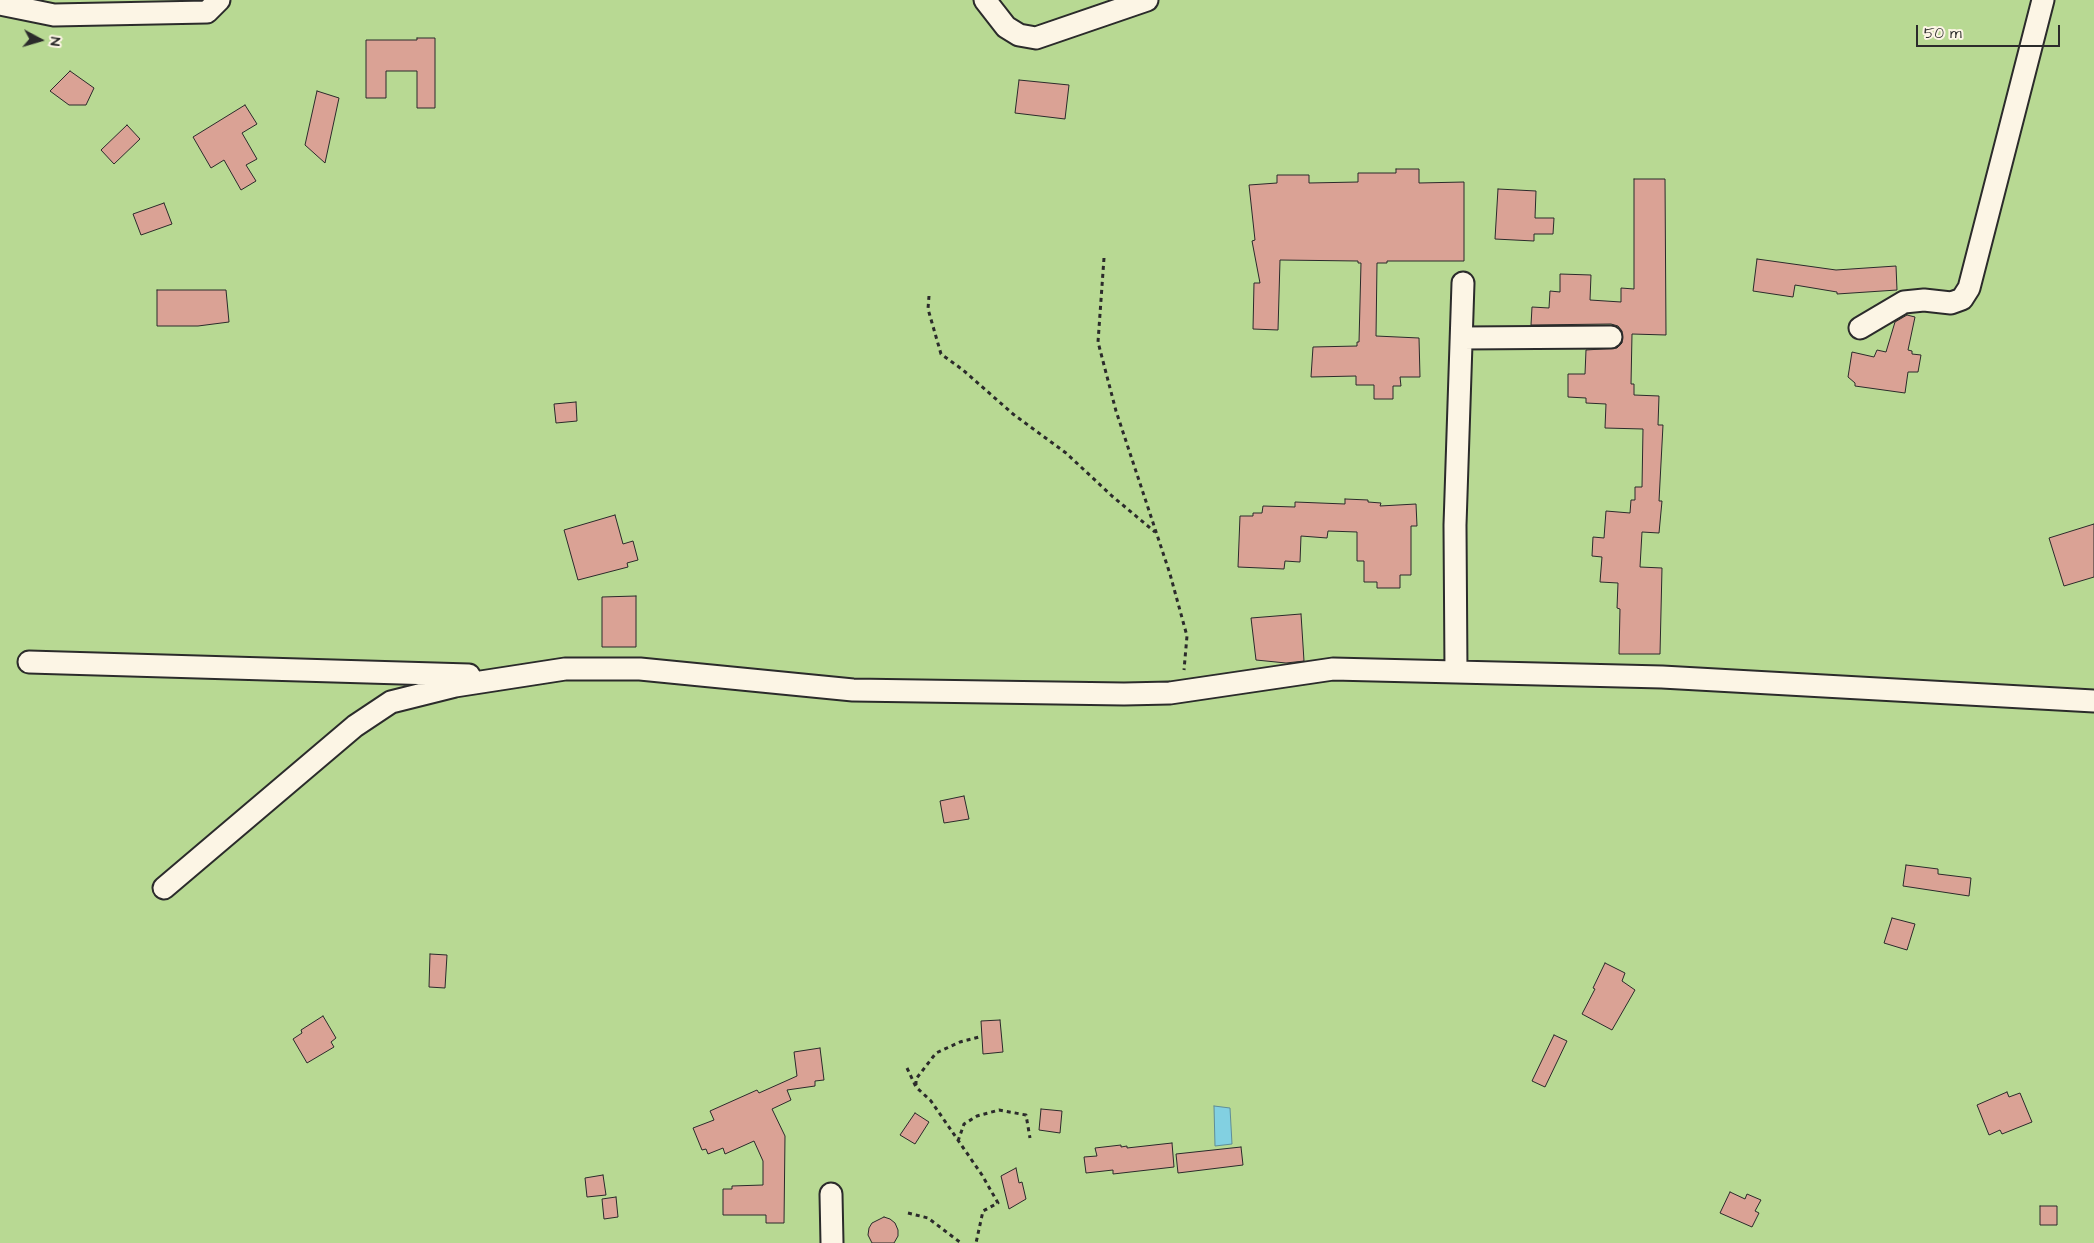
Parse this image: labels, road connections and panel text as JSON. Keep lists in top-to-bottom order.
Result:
{
  "scale_bar": "50 m",
  "north": "right"
}
